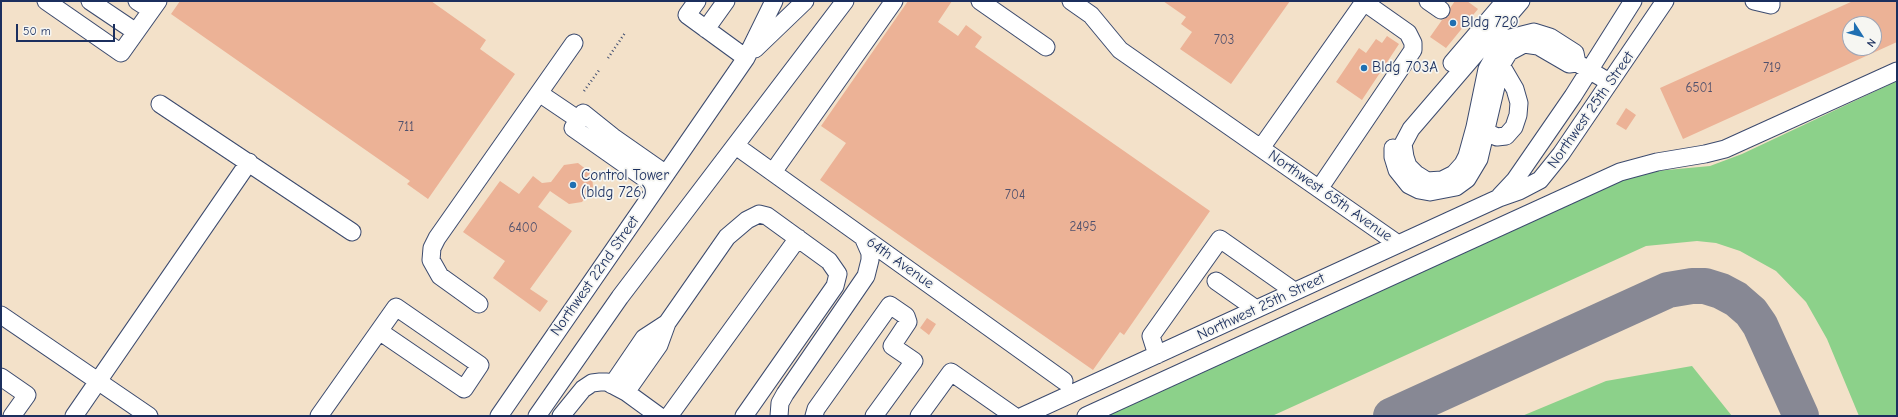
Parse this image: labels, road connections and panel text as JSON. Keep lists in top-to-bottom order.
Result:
{
  "streets": {
    "street": [
      "Northwest 25th Street",
      "Northwest 65th Avenue",
      "64th Avenue",
      "Northwest 22nd Street"
    ]
  },
  "crossings": [
    ["Northwest 25th Street", "Northwest 65th Avenue"]
  ],
  "places": ["Bldg 720", "Bldg 703A", "Control Tower (bldg 726)"],
  "house_numbers": [
    "703",
    "719",
    "6501",
    "711",
    "704",
    "2495",
    "6400"
  ],
  "scale_bar": "50 m",
  "north": "bottom right"
}
